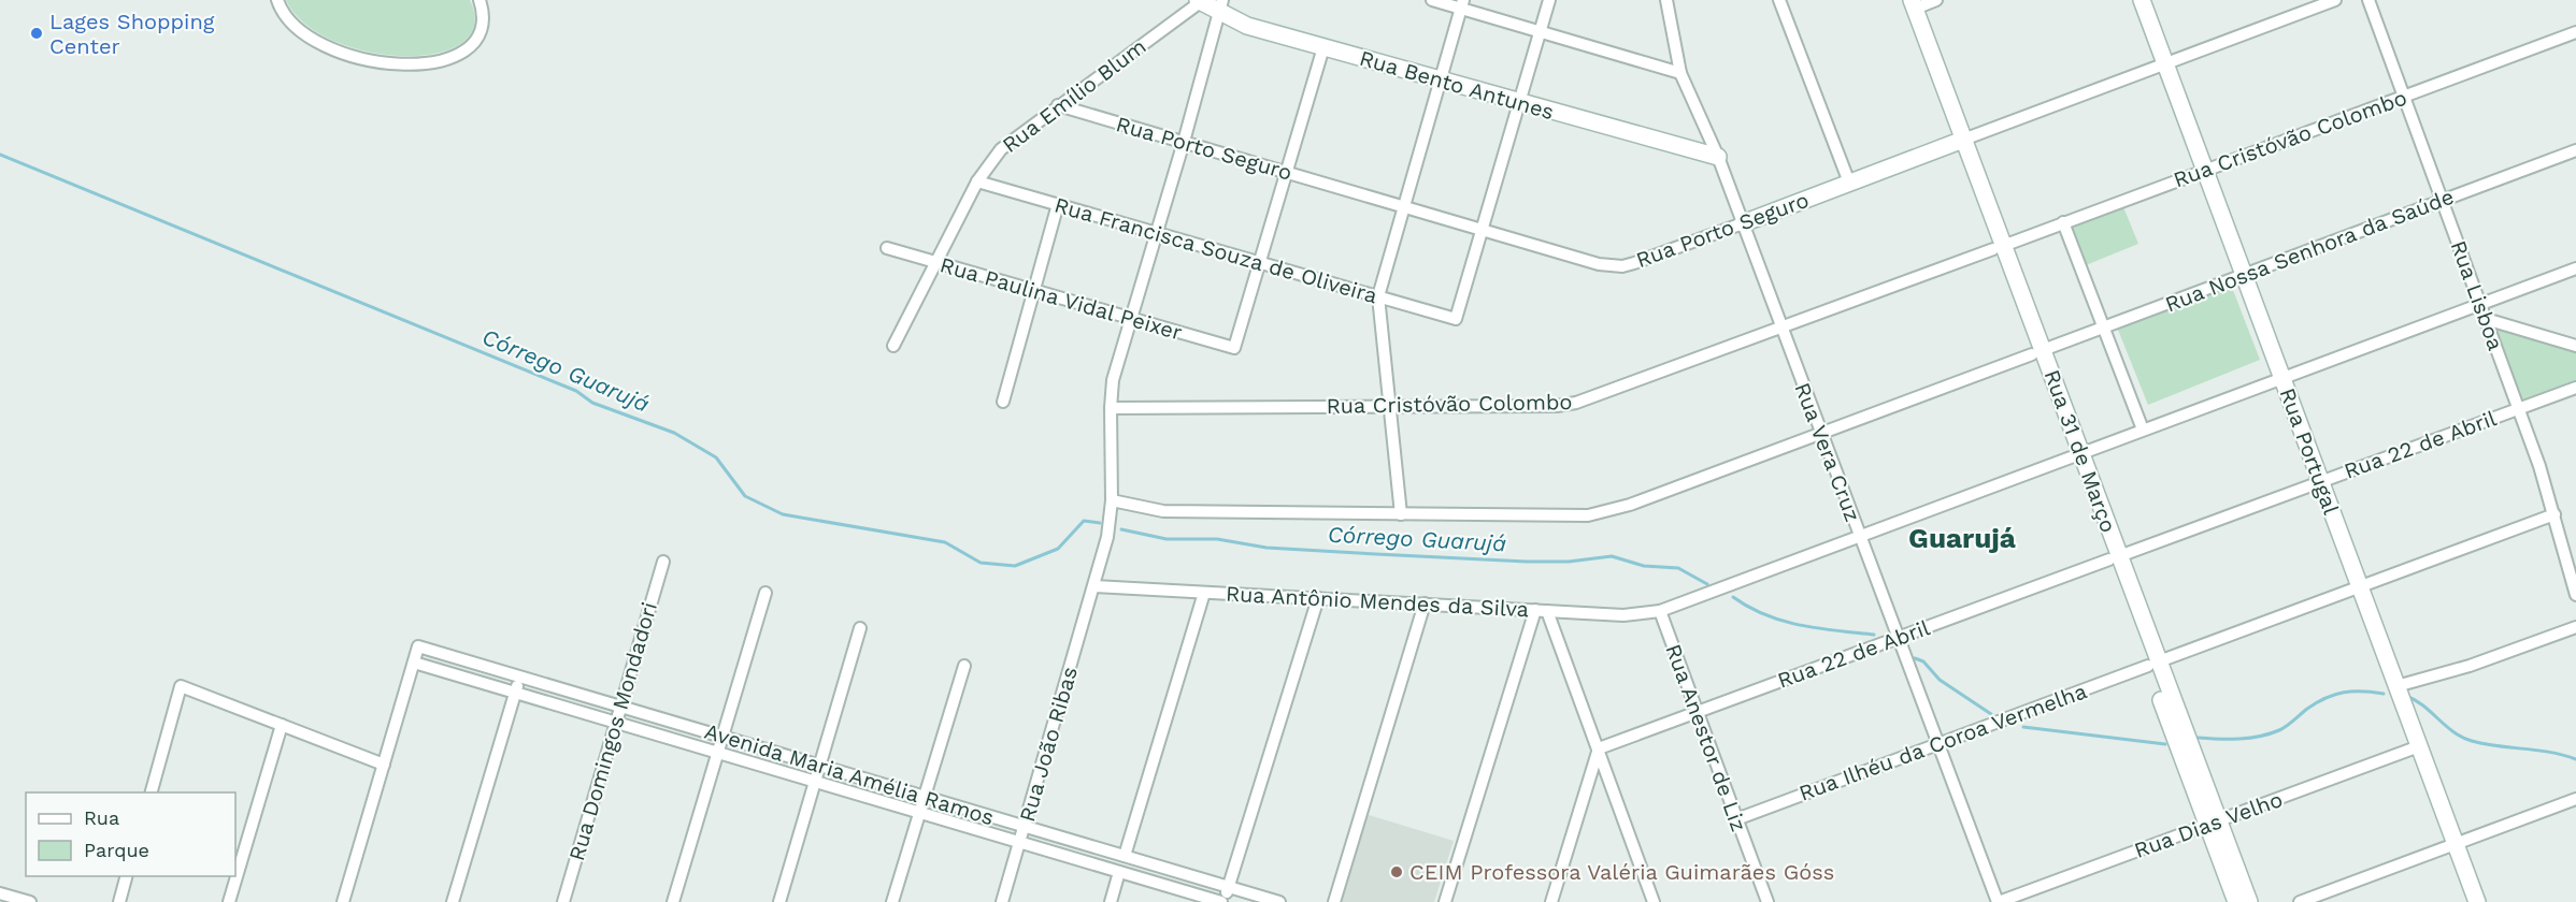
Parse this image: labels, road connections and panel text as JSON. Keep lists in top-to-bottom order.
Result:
{
  "streets": {
    "street": [
      "Rua Bento Antunes",
      "Rua Emílio Blum",
      "Rua Cristóvão Colombo",
      "Rua Porto Seguro",
      "Rua Francisca Souza de Oliveira",
      "Rua Nossa Senhora da Saúde",
      "Rua Lisboa",
      "Rua Paulina Vidal Peixer",
      "Rua 22 de Abril",
      "Rua 31 de Março",
      "Rua Portugal",
      "Rua Vera Cruz",
      "Rua Antônio Mendes da Silva",
      "Rua Domingos Mondadori",
      "Rua Anestor de Liz",
      "Rua Ilhéu da Coroa Vermelha",
      "Rua João Ribas",
      "Avenida Maria Amélia Ramos",
      "Rua Dias Velho"
    ]
  },
  "crossings": [
    ["Rua Bento Antunes", "Rua Emílio Blum"],
    ["Rua Bento Antunes", "Rua Vera Cruz"],
    ["Rua Bento Antunes", "Rua João Ribas"],
    ["Rua Emílio Blum", "Rua Porto Seguro"],
    ["Rua Emílio Blum", "Rua Francisca Souza de Oliveira"],
    ["Rua Emílio Blum", "Rua Paulina Vidal Peixer"],
    ["Rua Cristóvão Colombo", "Rua Lisboa"],
    ["Rua Cristóvão Colombo", "Rua 31 de Março"],
    ["Rua Cristóvão Colombo", "Rua Portugal"],
    ["Rua Cristóvão Colombo", "Rua Vera Cruz"],
    ["Rua Cristóvão Colombo", "Rua João Ribas"],
    ["Rua Porto Seguro", "Rua Francisca Souza de Oliveira"],
    ["Rua Porto Seguro", "Rua 31 de Março"],
    ["Rua Porto Seguro", "Rua Portugal"],
    ["Rua Porto Seguro", "Rua Vera Cruz"],
    ["Rua Porto Seguro", "Rua João Ribas"],
    ["Rua Francisca Souza de Oliveira", "Rua Paulina Vidal Peixer"],
    ["Rua Francisca Souza de Oliveira", "Rua João Ribas"],
    ["Rua Nossa Senhora da Saúde", "Rua Lisboa"],
    ["Rua Nossa Senhora da Saúde", "Rua 31 de Março"],
    ["Rua Nossa Senhora da Saúde", "Rua Portugal"],
    ["Rua Nossa Senhora da Saúde", "Rua Vera Cruz"],
    ["Rua Nossa Senhora da Saúde", "Rua João Ribas"],
    ["Rua Lisboa", "Rua 22 de Abril"],
    ["Rua Lisboa", "Rua Antônio Mendes da Silva"],
    ["Rua Lisboa", "Rua Ilhéu da Coroa Vermelha"],
    ["Rua Paulina Vidal Peixer", "Rua João Ribas"],
    ["Rua 22 de Abril", "Rua 31 de Março"],
    ["Rua 22 de Abril", "Rua Portugal"],
    ["Rua 22 de Abril", "Rua Vera Cruz"],
    ["Rua 22 de Abril", "Rua Anestor de Liz"],
    ["Rua 31 de Março", "Rua Antônio Mendes da Silva"],
    ["Rua 31 de Março", "Rua Ilhéu da Coroa Vermelha"],
    ["Rua 31 de Março", "Rua Dias Velho"],
    ["Rua Portugal", "Rua Antônio Mendes da Silva"],
    ["Rua Portugal", "Rua Ilhéu da Coroa Vermelha"],
    ["Rua Portugal", "Rua Dias Velho"],
    ["Rua Vera Cruz", "Rua Antônio Mendes da Silva"],
    ["Rua Vera Cruz", "Rua Ilhéu da Coroa Vermelha"],
    ["Rua Vera Cruz", "Rua Dias Velho"],
    ["Rua Antônio Mendes da Silva", "Rua Anestor de Liz"],
    ["Rua Antônio Mendes da Silva", "Rua João Ribas"],
    ["Rua Domingos Mondadori", "Avenida Maria Amélia Ramos"],
    ["Rua Anestor de Liz", "Rua Ilhéu da Coroa Vermelha"],
    ["Rua João Ribas", "Avenida Maria Amélia Ramos"]
  ],
  "districts": ["Guarujá"],
  "water": ["Córrego Guarujá"],
  "places": ["Lages Shopping Center", "CEIM Professora Valéria Guimarães Góss"],
  "legend": ["Rua", "Parque"]
}
